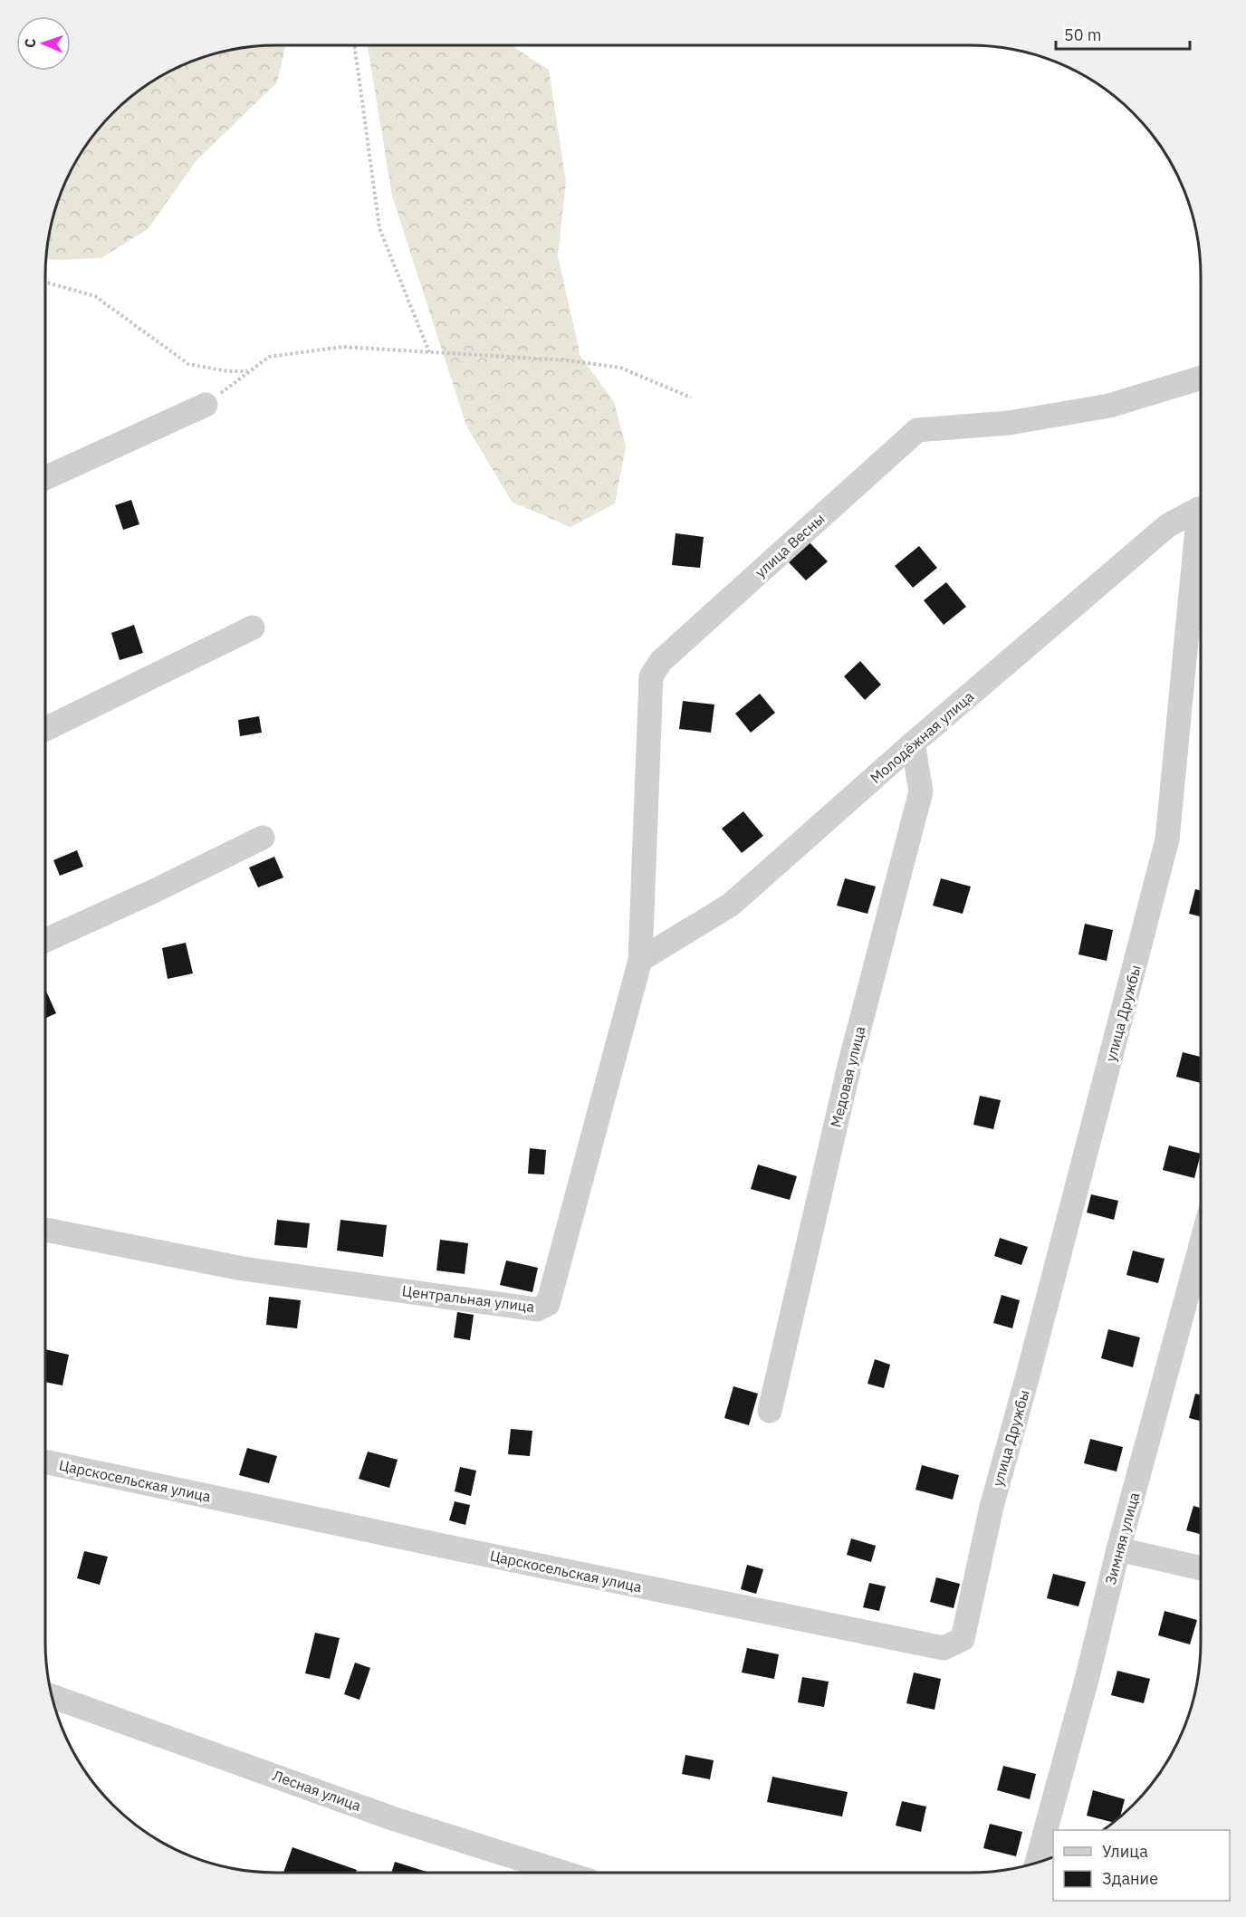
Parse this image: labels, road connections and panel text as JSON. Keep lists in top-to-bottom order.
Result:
{
  "streets": {
    "street": [
      "улица Весны",
      "Молодёжная улица",
      "улица Дружбы",
      "Медовая улица",
      "Центральная улица",
      "Царскосельская улица",
      "Зимняя улица",
      "Лесная улица"
    ]
  },
  "crossings": [
    ["улица Весны", "Центральная улица"],
    ["Молодёжная улица", "улица Дружбы"],
    ["Молодёжная улица", "Медовая улица"],
    ["Молодёжная улица", "Центральная улица"],
    ["улица Дружбы", "Царскосельская улица"]
  ],
  "legend": ["Улица", "Здание"],
  "scale_bar": "50 m",
  "north": "left"
}
